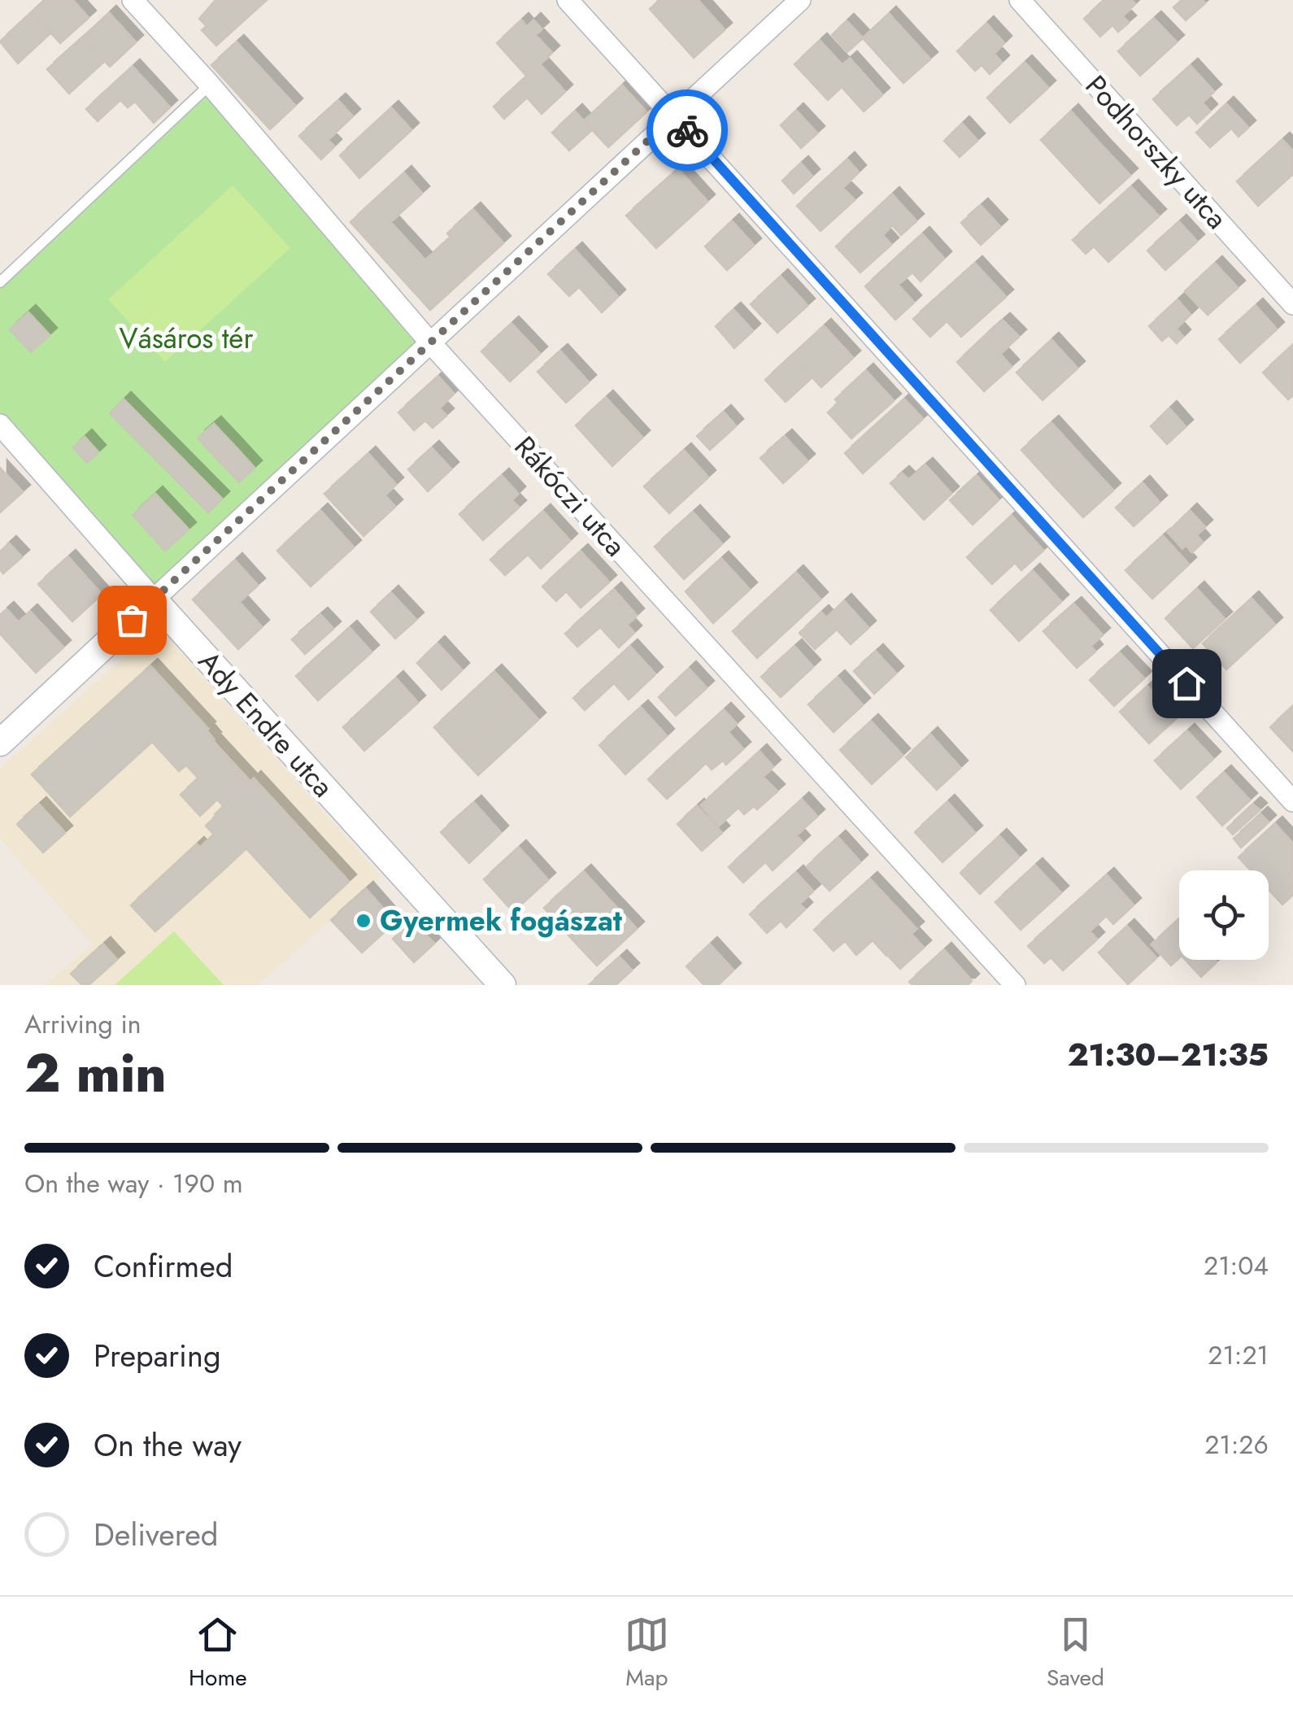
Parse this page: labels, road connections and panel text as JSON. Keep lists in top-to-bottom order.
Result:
{
  "streets": {
    "street": ["Podhorszky utca", "Rákóczi utca", "Ady Endre utca"]
  },
  "parks": ["Vásáros tér"],
  "places": ["Gyermek fogászat"],
  "page": {
    "heading": ["2 min", "Arriving in", "21:30–21:35"],
    "bar": "On the way · 190 m",
    "list": [
      ["Confirmed", "21:04"],
      ["Preparing", "21:21"],
      ["On the way", "21:26"],
      "Delivered"
    ],
    "tabs": ["Home", "Map", "Saved"]
  }
}
